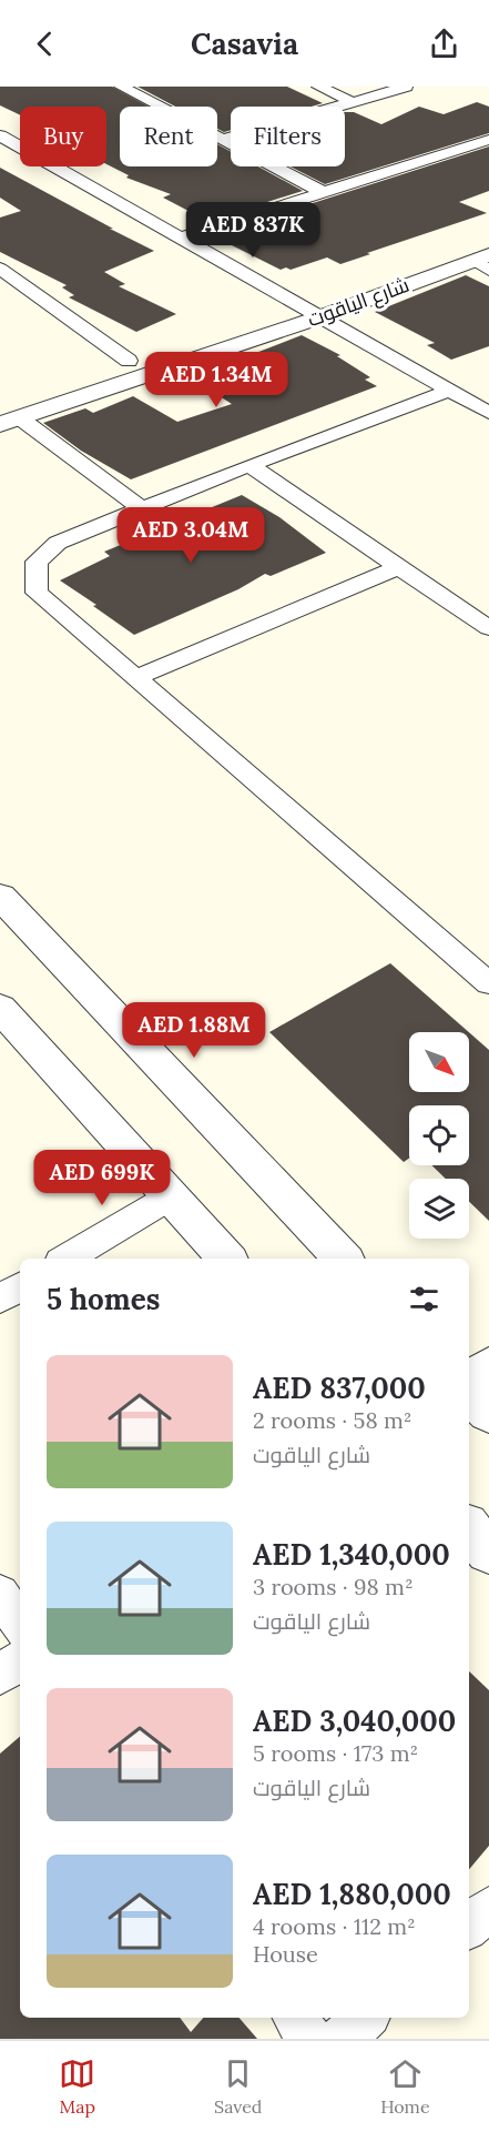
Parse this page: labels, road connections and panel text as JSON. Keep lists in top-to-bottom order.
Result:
{
  "streets": {
    "street": ["شارع الياقوت"]
  },
  "north": "bottom right",
  "page": {
    "header": "Casavia",
    "chip": ["Buy", "Rent", "Filters"],
    "price": [
      "AED 837K",
      "AED 1.34M",
      "AED 3.04M",
      "AED 1.88M",
      "AED 699K"
    ],
    "heading": "5 homes",
    "list": [
      {
        "name": "AED 837,000",
        "note": "2 rooms · 58 m² · شارع الياقوت"
      },
      {
        "name": "AED 1,340,000",
        "note": "3 rooms · 98 m² · شارع الياقوت"
      },
      {
        "name": "AED 3,040,000",
        "note": "5 rooms · 173 m² · شارع الياقوت"
      },
      {
        "name": "AED 1,880,000",
        "note": "4 rooms · 112 m² · House"
      }
    ],
    "tabs": ["Map", "Saved", "Home"]
  }
}
